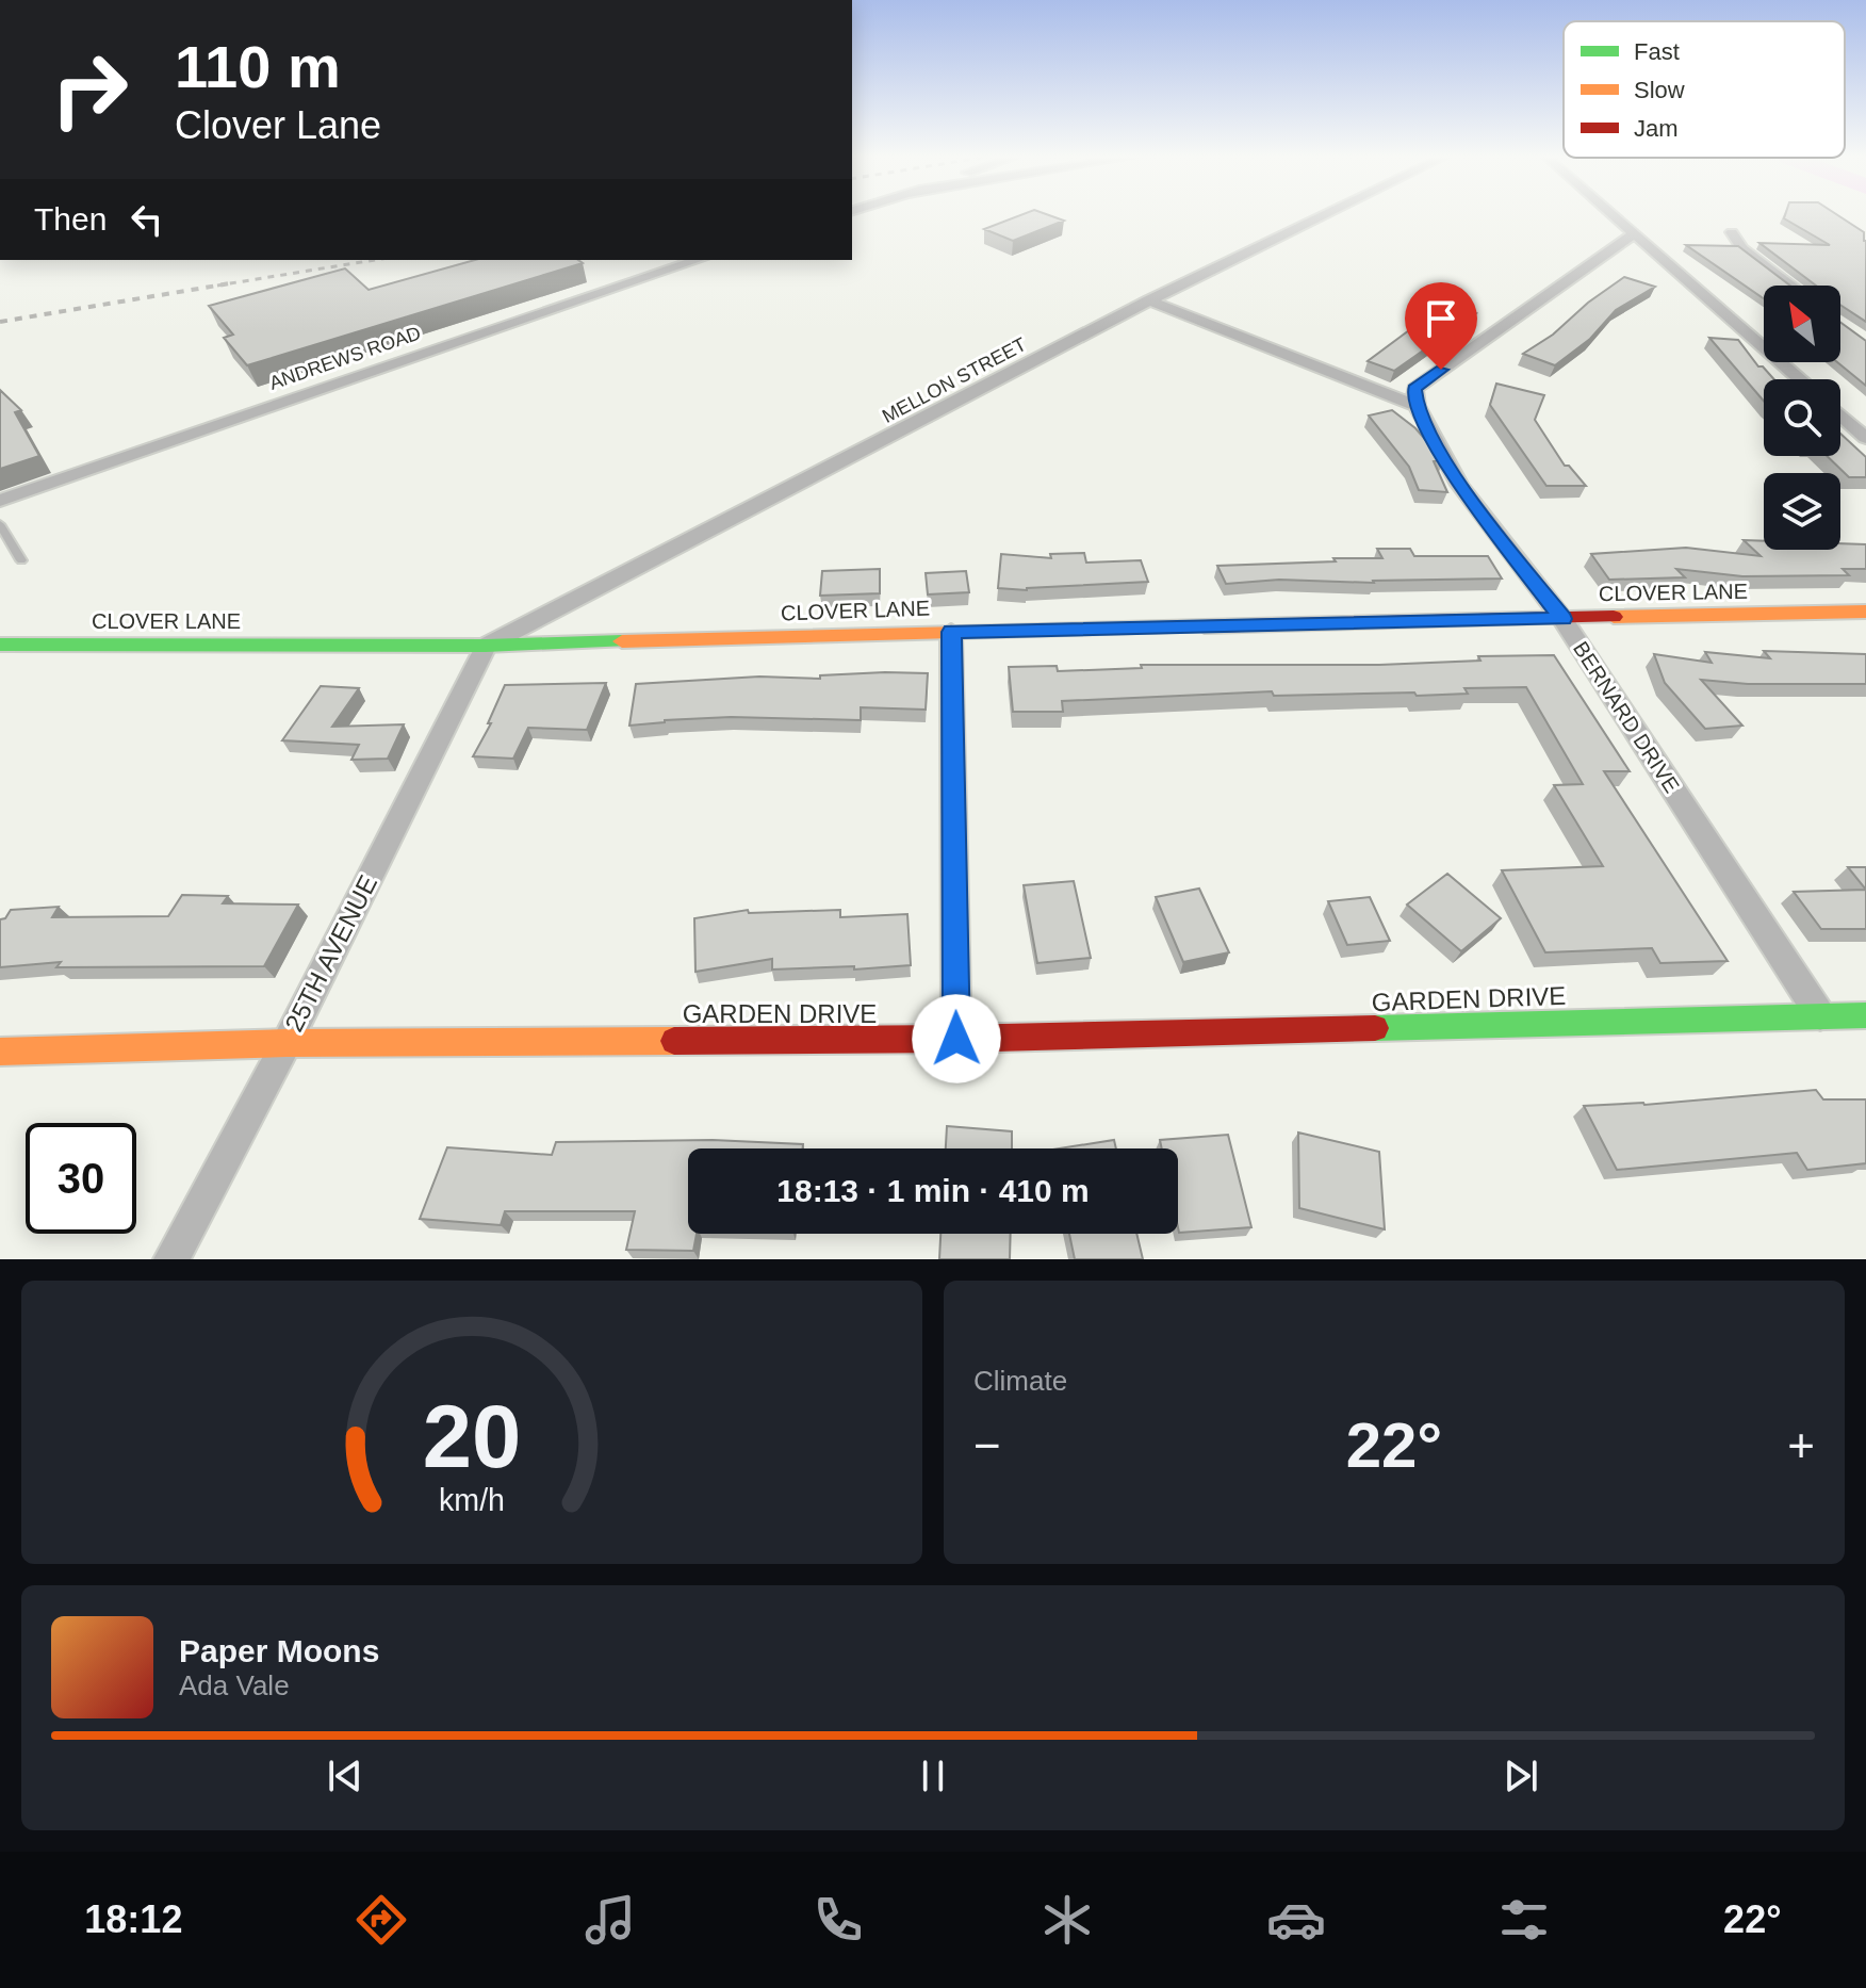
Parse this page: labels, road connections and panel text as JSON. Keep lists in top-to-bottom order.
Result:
{
  "streets": {
    "street": [
      "ANDREWS ROAD",
      "MELLON STREET",
      "CLOVER LANE",
      "BERNARD DRIVE",
      "25TH AVENUE",
      "GARDEN DRIVE"
    ]
  },
  "crossings": [
    ["MELLON STREET", "CLOVER LANE"],
    ["MELLON STREET", "25TH AVENUE"],
    ["CLOVER LANE", "BERNARD DRIVE"],
    ["CLOVER LANE", "25TH AVENUE"],
    ["BERNARD DRIVE", "GARDEN DRIVE"],
    ["25TH AVENUE", "GARDEN DRIVE"]
  ],
  "legend": ["Fast", "Slow", "Jam"],
  "north": "top left",
  "page": {
    "turn": ["110 m", "Clover Lane"],
    "then": "Then",
    "limit": "30",
    "trip": "18:13 · 1 min · 410 m",
    "tile": "Climate",
    "heat": ["−", "22°", "+"],
    "song": ["Paper Moons", "Ada Vale"],
    "tabs": ["18:12", "22°"],
    "gauge": ["20", "km/h"]
  }
}
